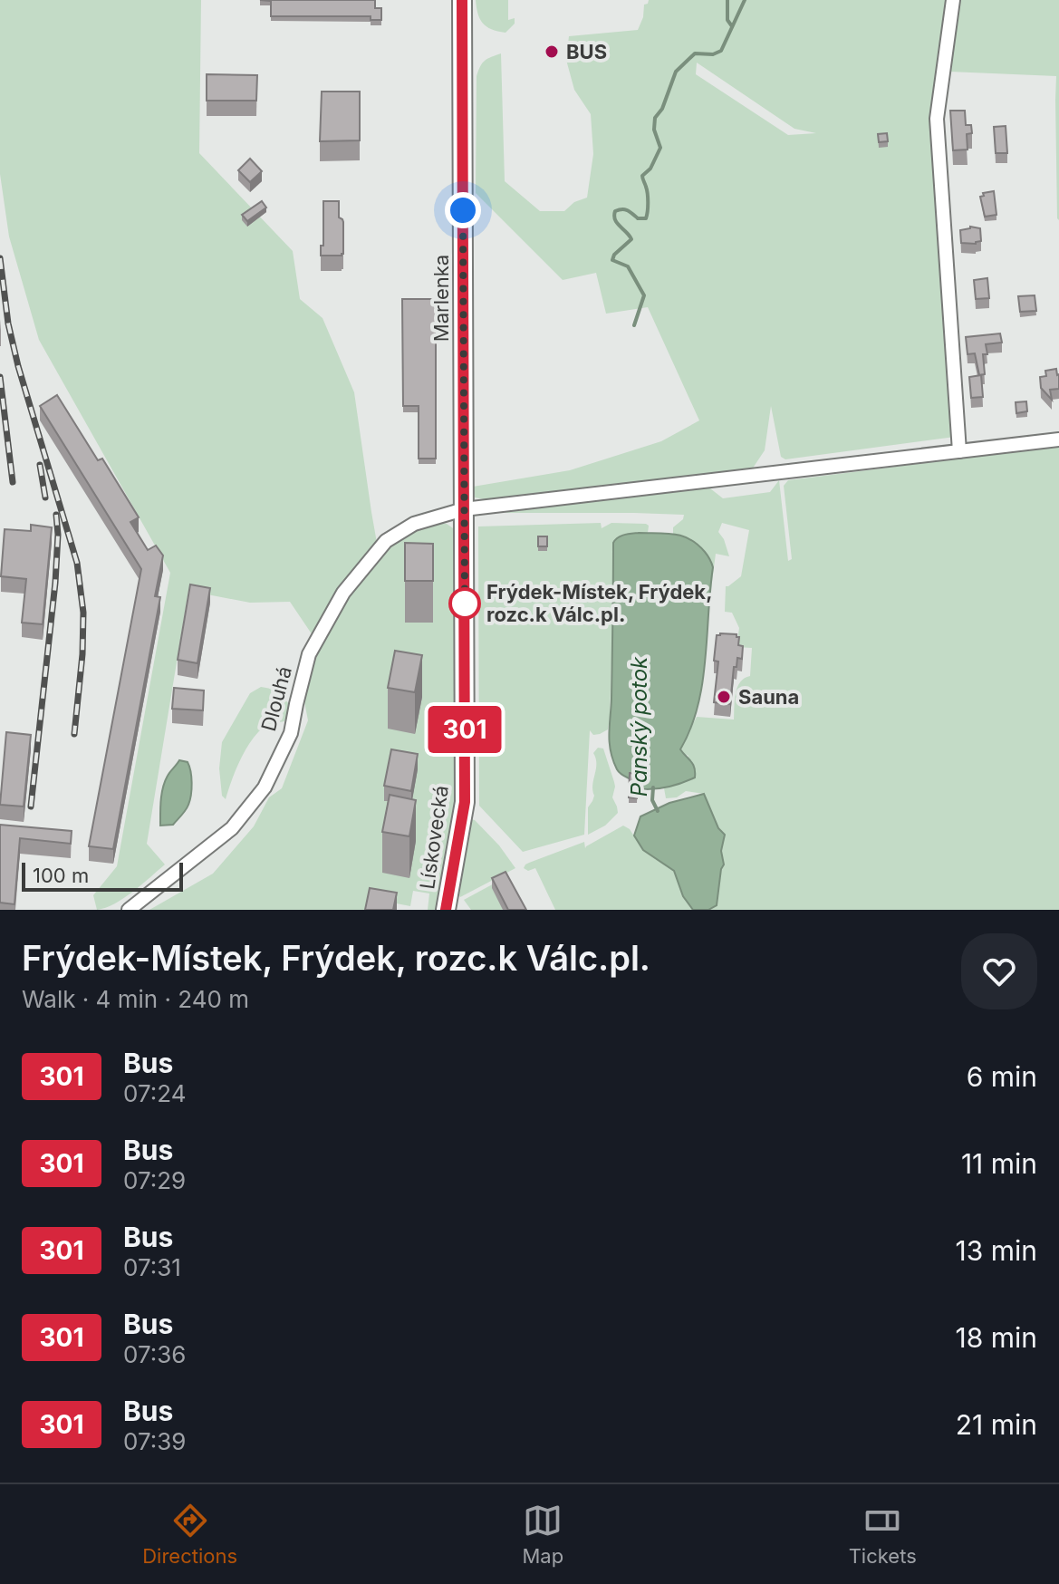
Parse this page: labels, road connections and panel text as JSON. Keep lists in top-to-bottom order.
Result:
{
  "streets": {
    "main road": ["Marlenka", "Lískovecká"],
    "street": ["Dlouhá"]
  },
  "crossings": [
    ["Marlenka", "Dlouhá"],
    ["Marlenka", "Lískovecká"],
    ["Dlouhá", "Lískovecká"]
  ],
  "water": ["Panský potok"],
  "places": ["BUS", "Frýdek-Místek, Frýdek, rozc.k Válc.pl.", "Sauna"],
  "lines": ["bus line 301"],
  "scale_bar": "100 m",
  "page": {
    "on_map": "301",
    "scale": "100 m",
    "heading": ["Frýdek-Místek, Frýdek, rozc.k Válc.pl.", "Walk · 4 min · 240 m"],
    "list": [
      {
        "mark": "301",
        "name": "Bus",
        "note": "07:24",
        "value": "6 min"
      },
      {
        "mark": "301",
        "name": "Bus",
        "note": "07:29",
        "value": "11 min"
      },
      {
        "mark": "301",
        "name": "Bus",
        "note": "07:31",
        "value": "13 min"
      },
      {
        "mark": "301",
        "name": "Bus",
        "note": "07:36",
        "value": "18 min"
      },
      {
        "mark": "301",
        "name": "Bus",
        "note": "07:39",
        "value": "21 min"
      }
    ],
    "tabs": ["Directions", "Map", "Tickets"]
  }
}
